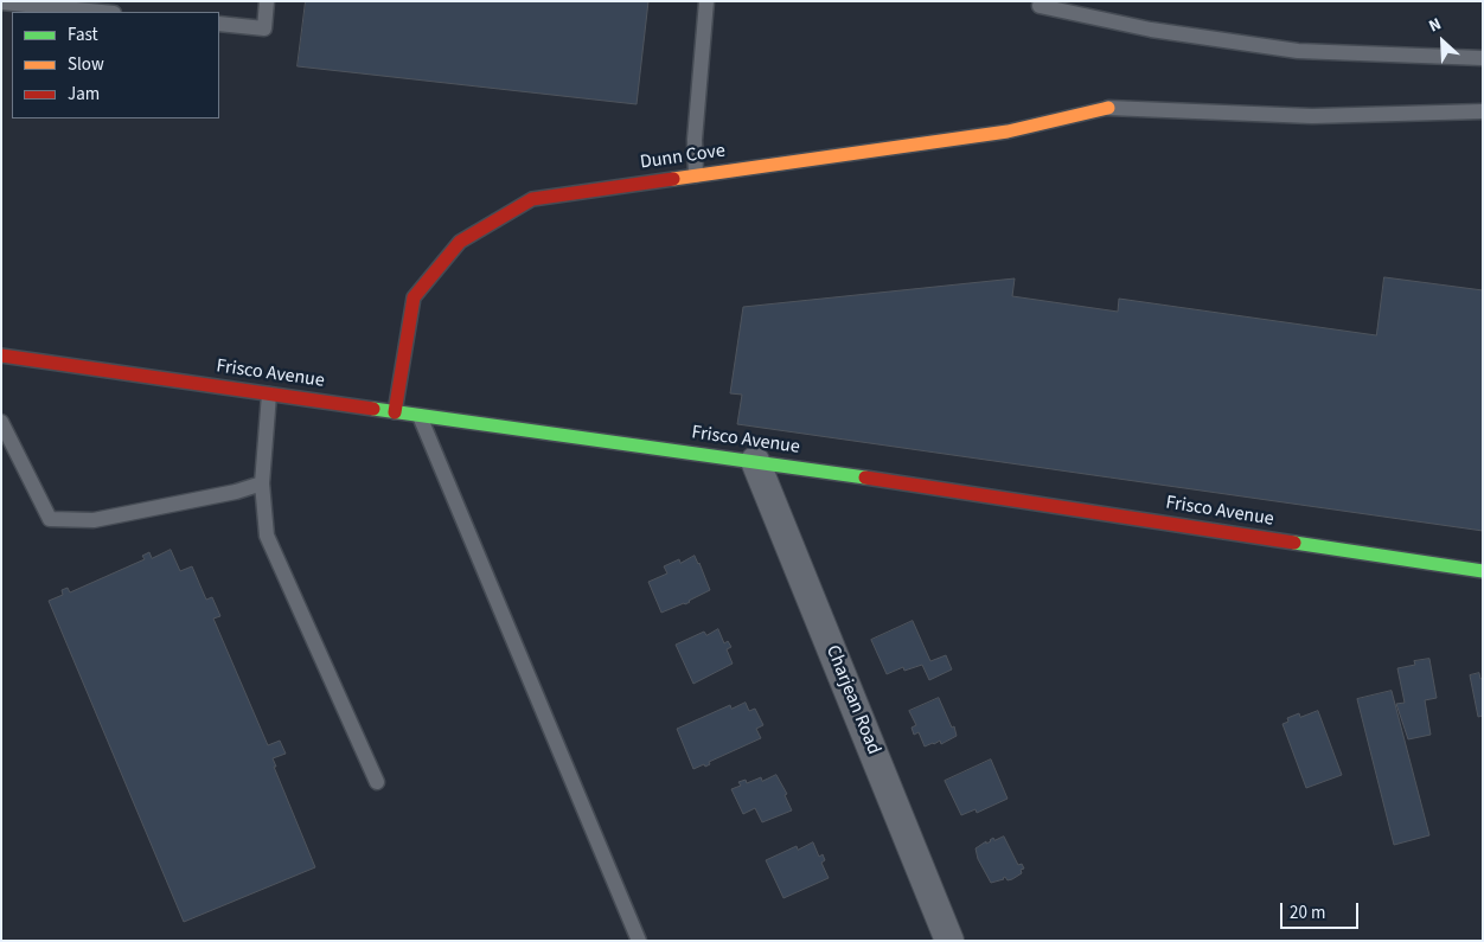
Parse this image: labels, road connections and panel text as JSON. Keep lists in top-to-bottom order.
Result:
{
  "streets": {
    "street": ["Dunn Cove", "Frisco Avenue", "Charjean Road"]
  },
  "crossings": [
    ["Dunn Cove", "Frisco Avenue"],
    ["Frisco Avenue", "Charjean Road"]
  ],
  "legend": ["Fast", "Slow", "Jam"],
  "scale_bar": "20 m",
  "north": "top left"
}
